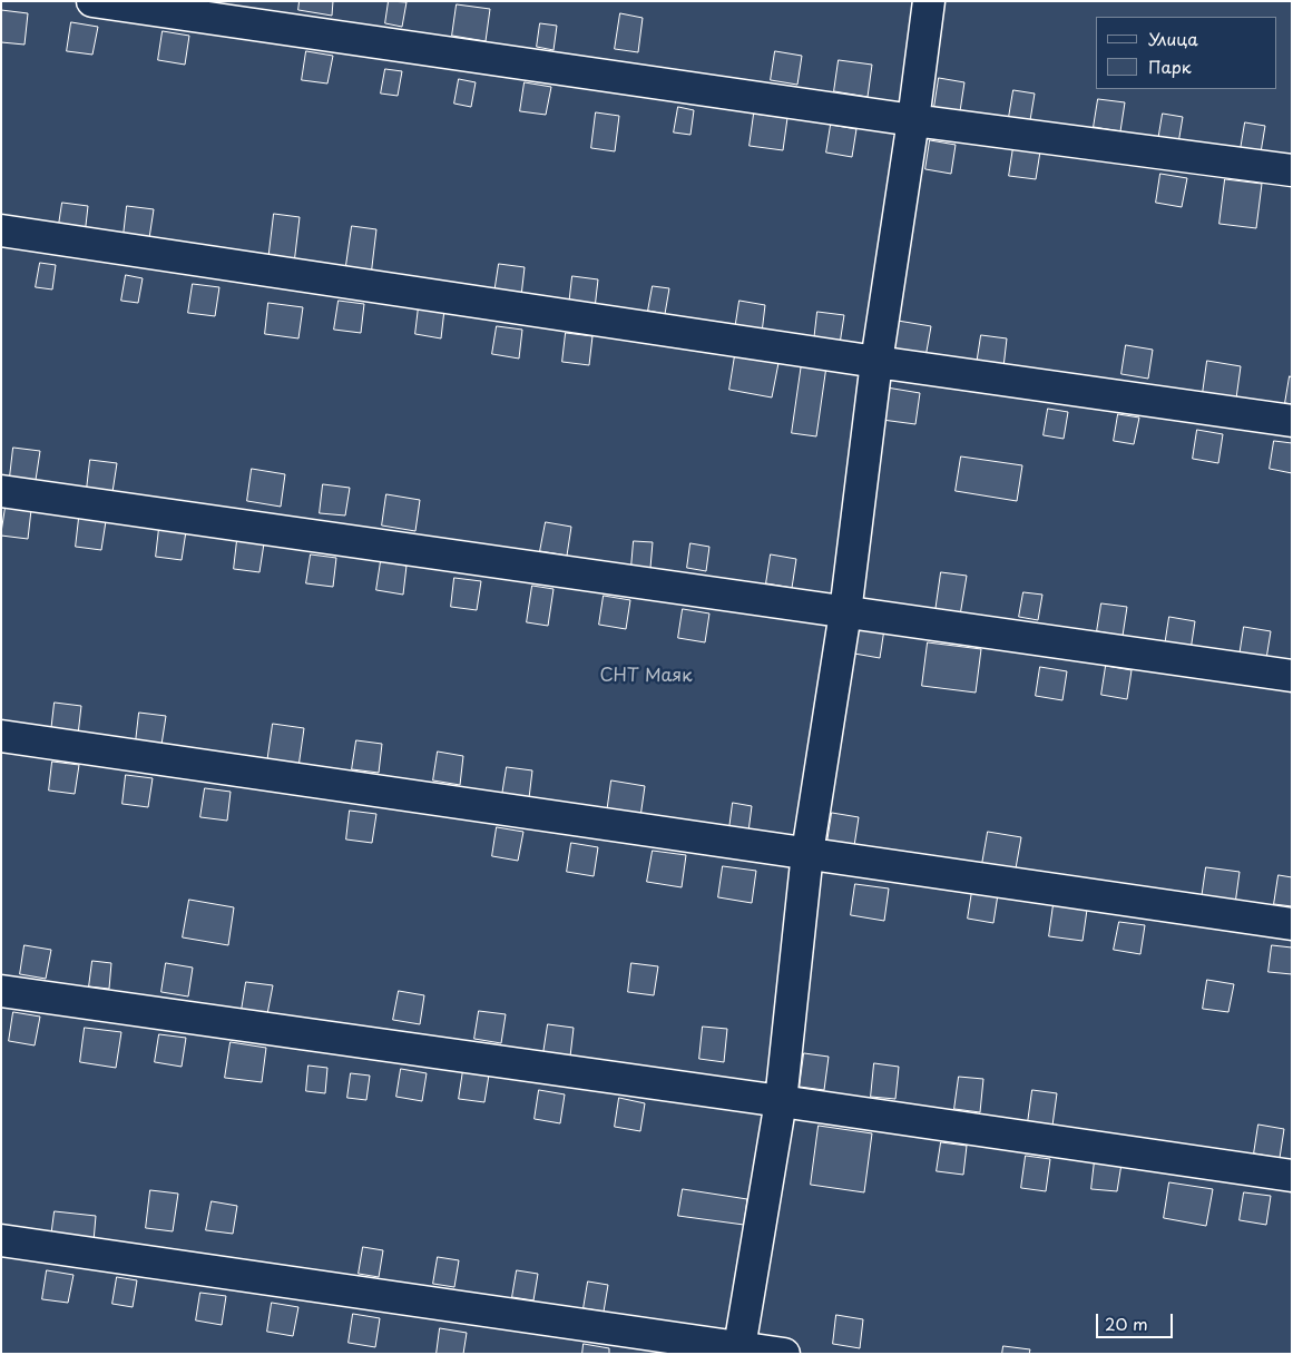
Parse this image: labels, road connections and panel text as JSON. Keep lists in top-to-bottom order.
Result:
{
  "parks": ["СНТ Маяк"],
  "legend": ["Улица", "Парк"],
  "scale_bar": "20 m"
}
